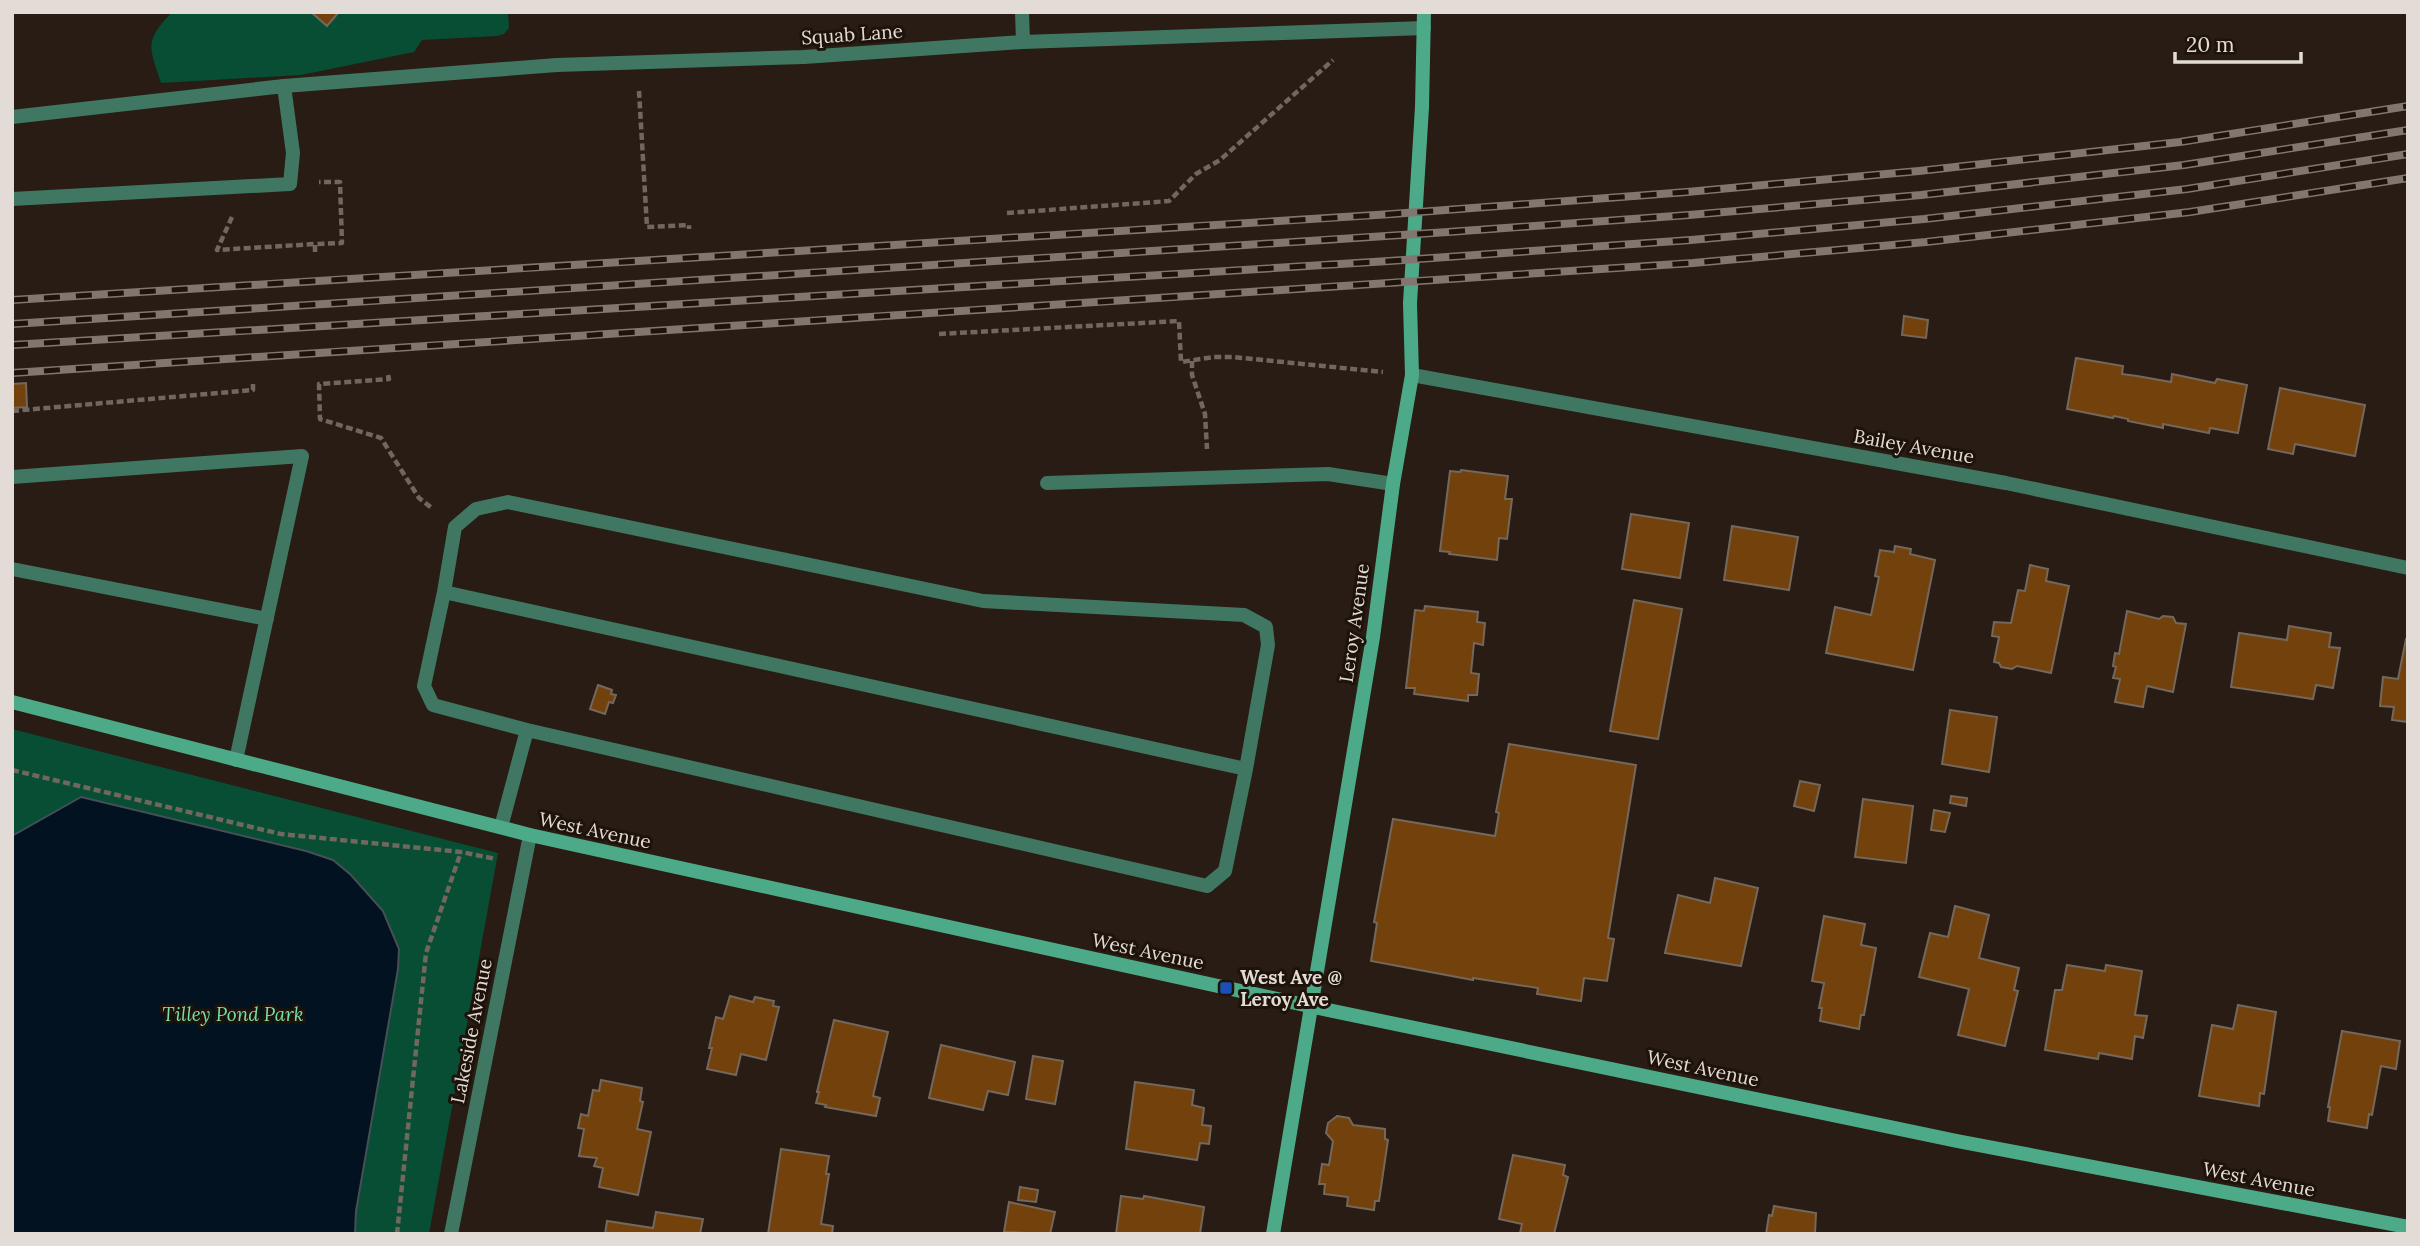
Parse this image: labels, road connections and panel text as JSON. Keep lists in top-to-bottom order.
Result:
{
  "streets": {
    "main road": ["Leroy Avenue", "West Avenue"],
    "street": ["Squab Lane", "Bailey Avenue", "Lakeside Avenue"]
  },
  "crossings": [
    ["Squab Lane", "Leroy Avenue"],
    ["Bailey Avenue", "Leroy Avenue"],
    ["Leroy Avenue", "West Avenue"],
    ["West Avenue", "Lakeside Avenue"]
  ],
  "parks": ["Tilley Pond Park"],
  "places": {
    "transit": ["West Ave @ Leroy Ave"]
  },
  "scale_bar": "20 m"
}
